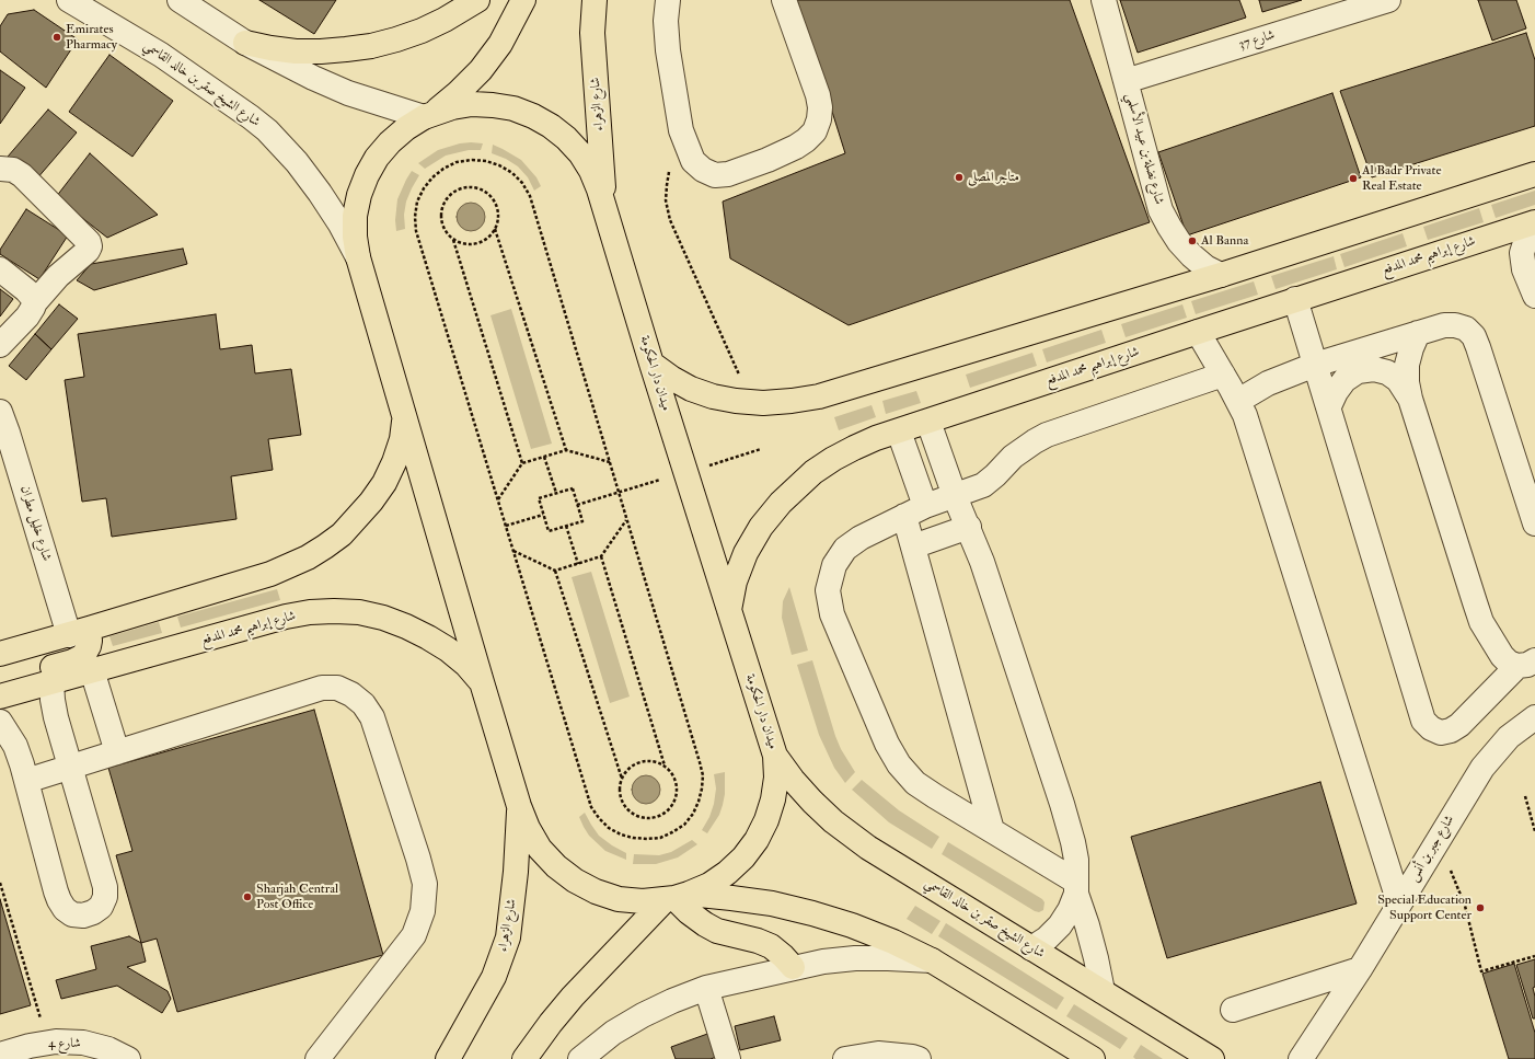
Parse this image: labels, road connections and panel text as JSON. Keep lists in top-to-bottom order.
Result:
{
  "streets": {
    "main road": [
      "شارع الشيخ صقر بن خالد القاسمي",
      "شارع الزهراء",
      "شارع إبراهيم محمد المدفع",
      "ميدان دار الحكومة"
    ],
    "street": [
      "شارع 37",
      "شارع نضلة بن عبيد الأسلمي",
      "شارع خليل مطران",
      "شارع جبر بن أنس",
      "شارع 4"
    ]
  },
  "crossings": [
    ["شارع 37", "شارع نضلة بن عبيد الأسلمي"],
    ["شارع الشيخ صقر بن خالد القاسمي", "ميدان دار الحكومة"],
    ["شارع الزهراء", "ميدان دار الحكومة"],
    ["شارع إبراهيم محمد المدفع", "ميدان دار الحكومة"]
  ],
  "places": [
    "Emirates Pharmacy",
    "متاجر المصلى",
    "Al Badr Private Real Estate",
    "Al Banna",
    "Sharjah Central Post Office",
    "Special Education Support Center"
  ]
}
